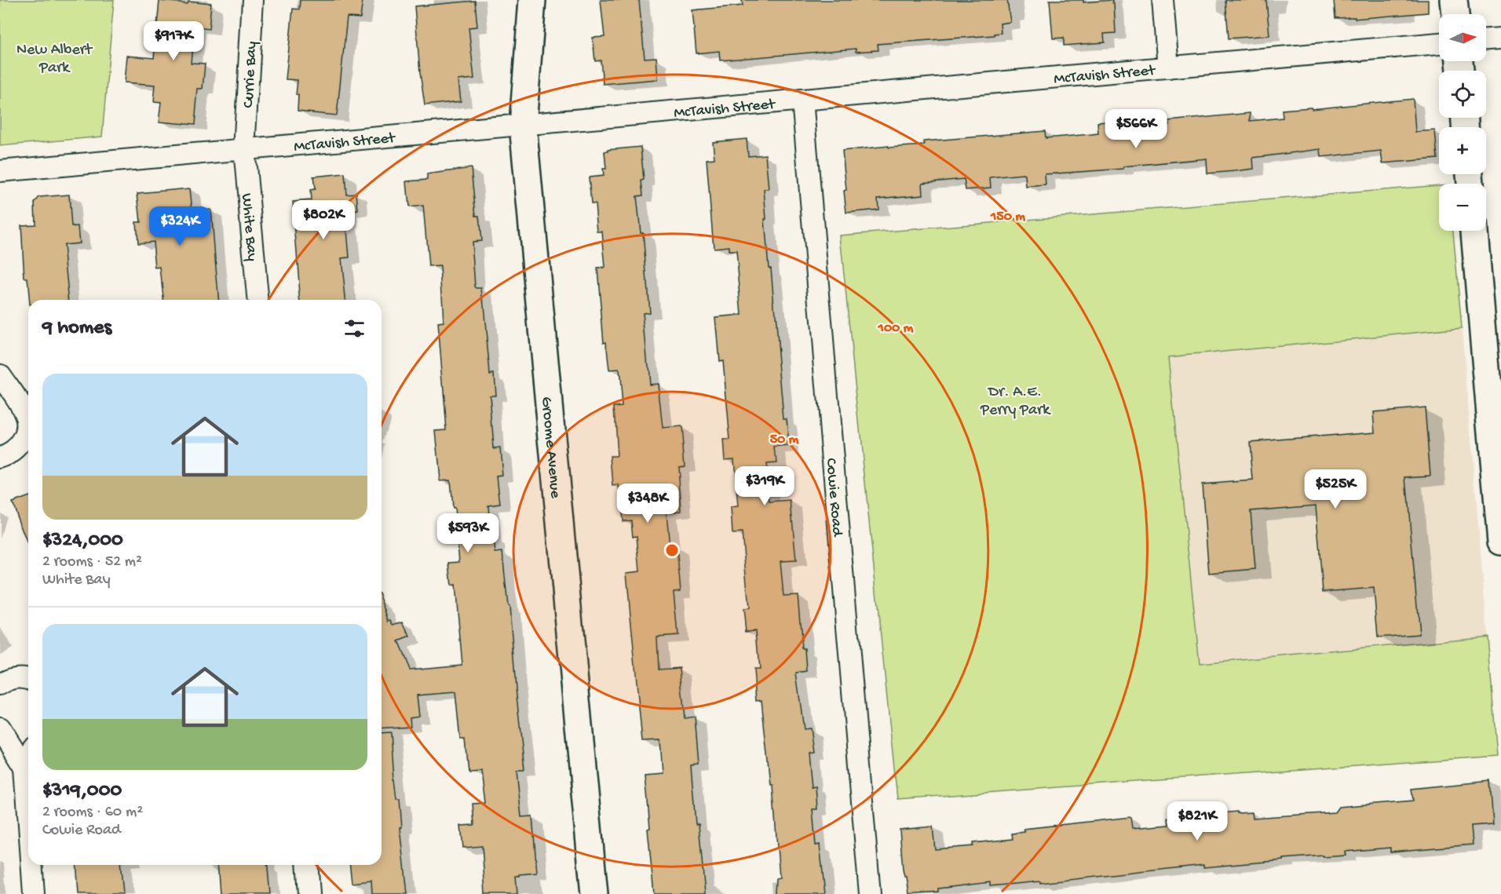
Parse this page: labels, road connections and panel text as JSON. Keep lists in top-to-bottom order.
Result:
{
  "streets": {
    "street": [
      "McTavish Street",
      "Currie Bay",
      "White Bay",
      "Groome Avenue",
      "Cowie Road"
    ]
  },
  "crossings": [
    ["McTavish Street", "Currie Bay"],
    ["McTavish Street", "White Bay"],
    ["McTavish Street", "Groome Avenue"],
    ["McTavish Street", "Cowie Road"],
    ["Currie Bay", "White Bay"]
  ],
  "parks": ["New Albert Park", "Dr. A.E. Perry Park"],
  "north": "right",
  "page": {
    "map_buttons": ["+", "−"],
    "price": [
      "$917K",
      "$566K",
      "$802K",
      "$324K",
      "$319K",
      "$525K",
      "$348K",
      "$593K",
      "$821K"
    ],
    "heading": "9 homes",
    "list": [
      {
        "name": "$324,000",
        "note": "2 rooms · 52 m² · White Bay"
      },
      {
        "name": "$319,000",
        "note": "2 rooms · 60 m² · Cowie Road"
      }
    ]
  },
  "rings": ["150 m", "100 m", "50 m"]
}
